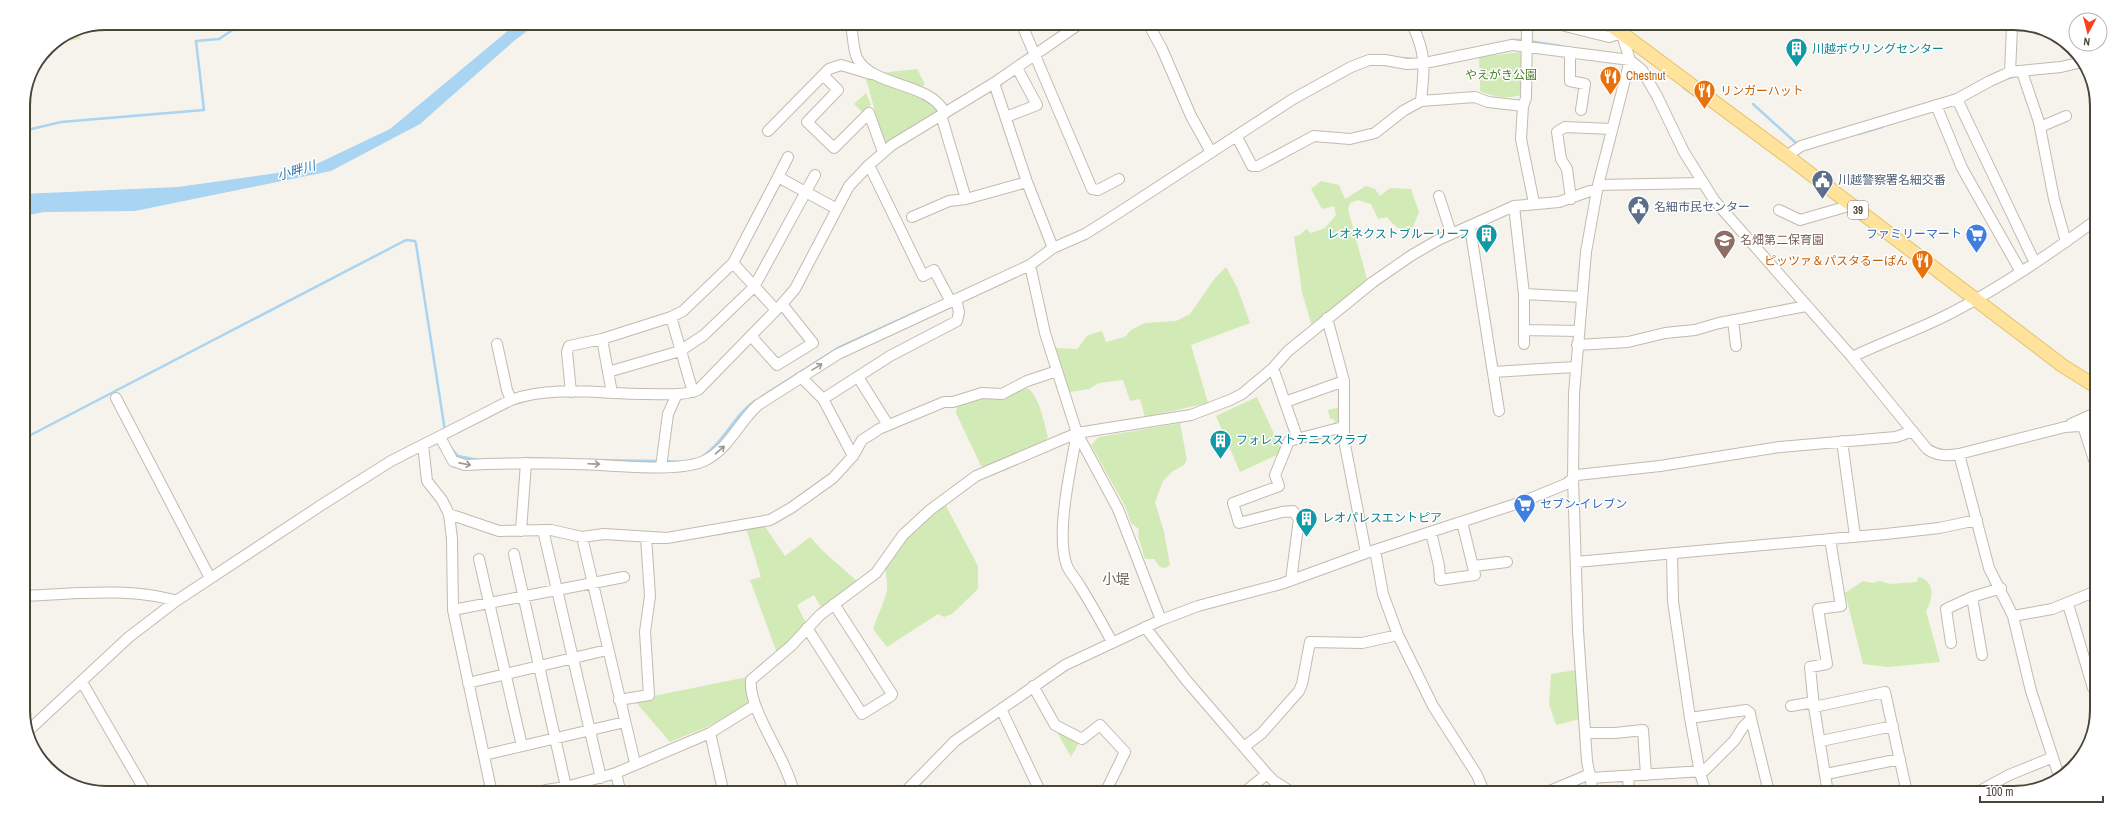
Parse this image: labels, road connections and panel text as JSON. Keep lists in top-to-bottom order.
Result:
{
  "streets": {
    "main road": ["39"]
  },
  "districts": ["小堤"],
  "water": ["小畔川"],
  "parks": ["やえがき公園"],
  "places": {
    "building": [
      "川越ボウリングセンター",
      "レオネクストブルーリーフ",
      "フォレストテニスクラブ",
      "レオパレスエントピア"
    ],
    "restaurant": ["Chestnut", "リンガーハット", "ピッツァ＆パスタるーぱん"],
    "public building": ["川越警察署名細交番", "名細市民センター"],
    "supermarket": ["ファミリーマート", "セブン-イレブン"],
    "school or university": ["名畑第二保育園"]
  },
  "scale_bar": "100 m",
  "north": "bottom"
}
